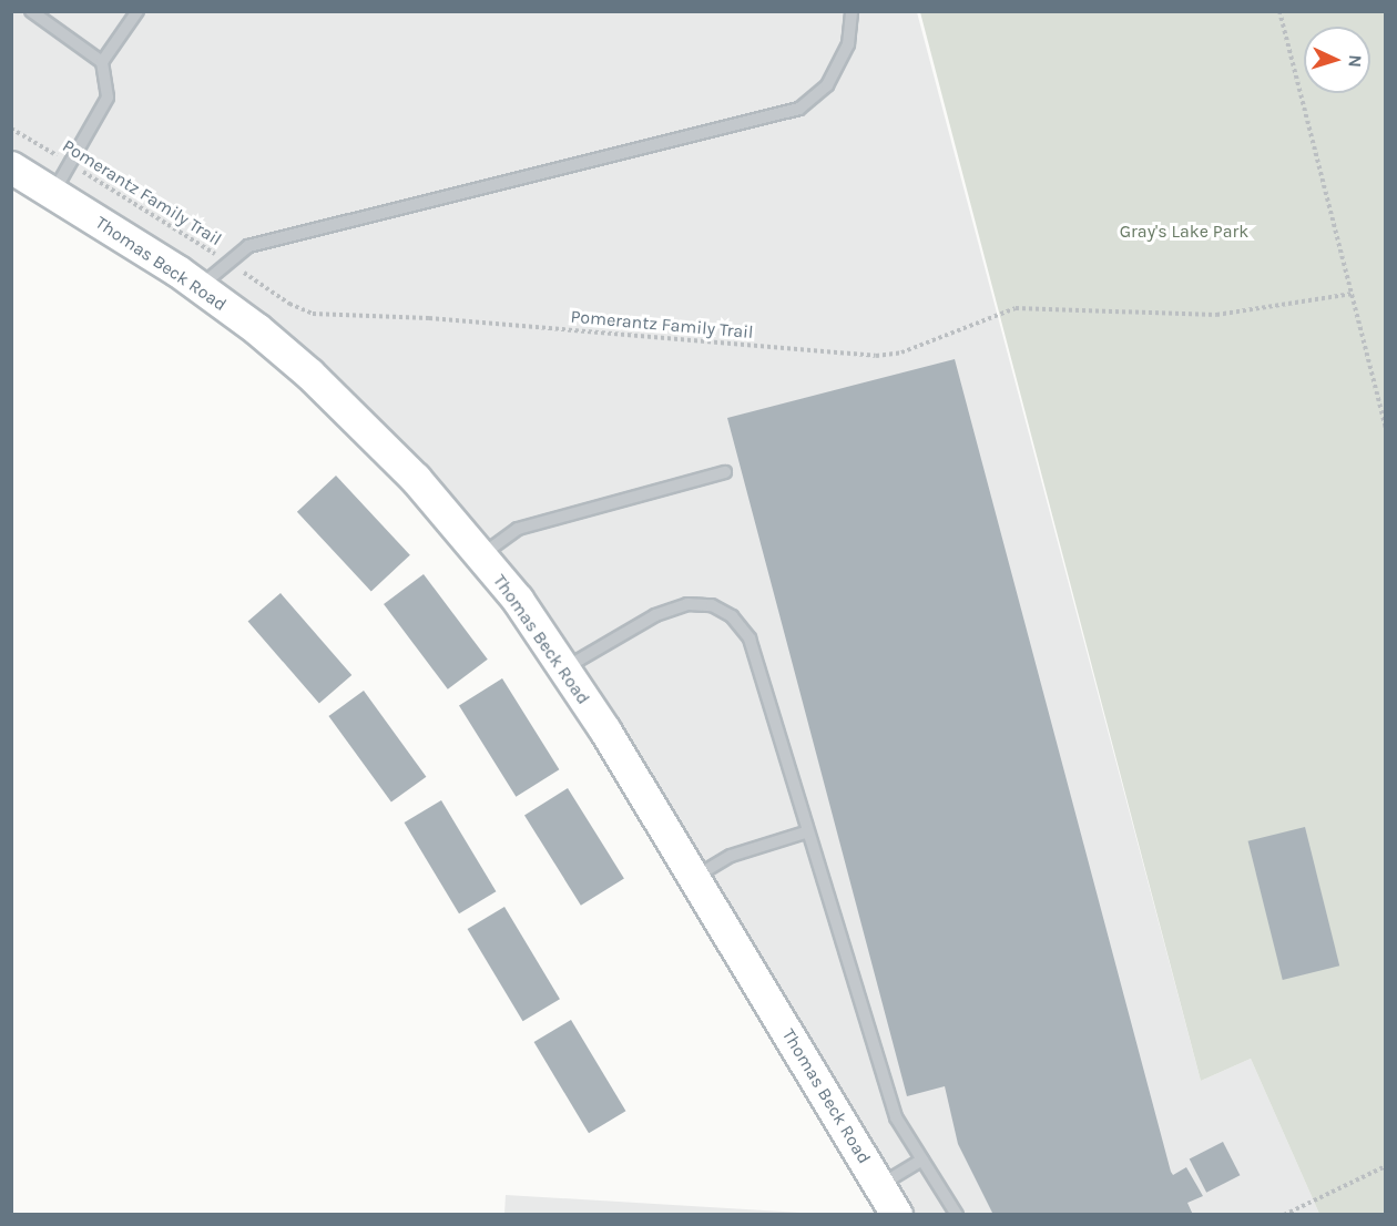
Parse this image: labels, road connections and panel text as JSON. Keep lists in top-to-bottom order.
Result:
{
  "streets": {
    "main road": ["Thomas Beck Road"],
    "path": ["Pomerantz Family Trail"]
  },
  "parks": ["Gray's Lake Park"],
  "north": "right"
}
